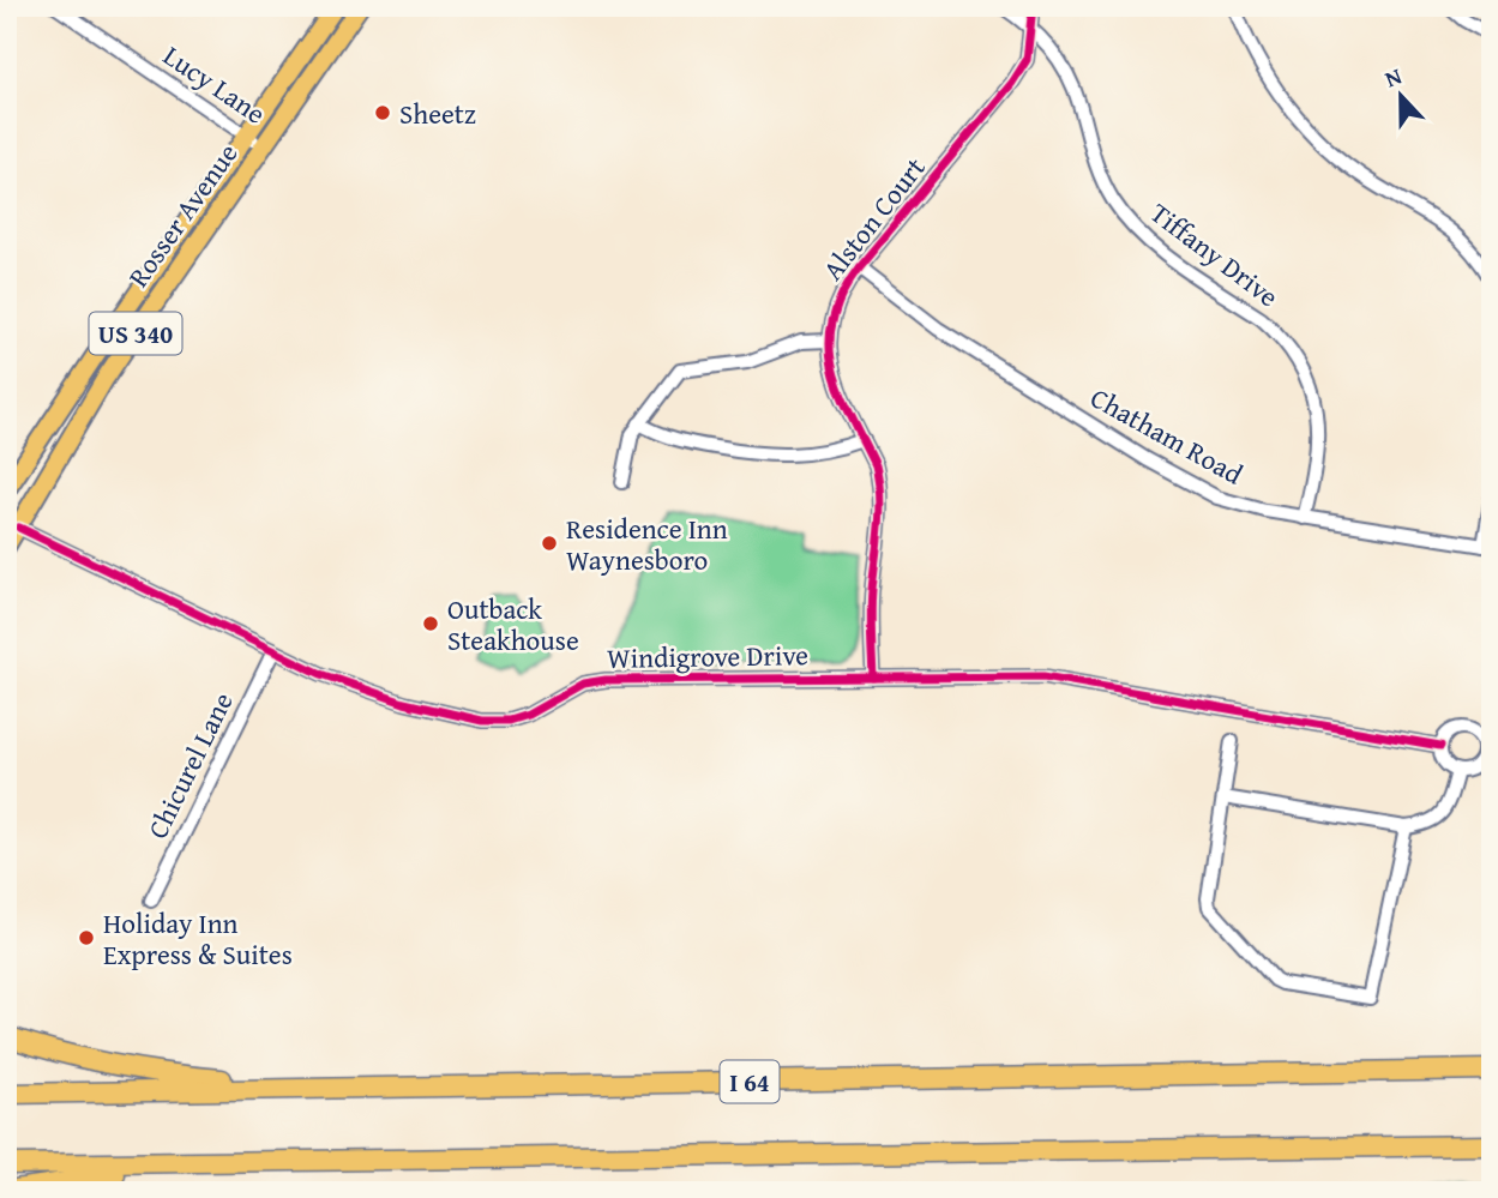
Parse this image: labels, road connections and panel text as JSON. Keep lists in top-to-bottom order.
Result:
{
  "streets": {
    "highway": ["I 64"],
    "main road": ["Rosser Avenue", "US 340"],
    "street": [
      "Lucy Lane",
      "Alston Court",
      "Tiffany Drive",
      "Chatham Road",
      "Windigrove Drive",
      "Chicurel Lane"
    ]
  },
  "crossings": [
    ["Lucy Lane", "Rosser Avenue"],
    ["Rosser Avenue", "Windigrove Drive"],
    ["Alston Court", "Tiffany Drive"],
    ["Alston Court", "Chatham Road"],
    ["Alston Court", "Windigrove Drive"],
    ["Tiffany Drive", "Chatham Road"],
    ["Windigrove Drive", "Chicurel Lane"]
  ],
  "places": [
    "Sheetz",
    "Residence Inn Waynesboro",
    "Outback Steakhouse",
    "Holiday Inn Express & Suites"
  ],
  "north": "top"
}
